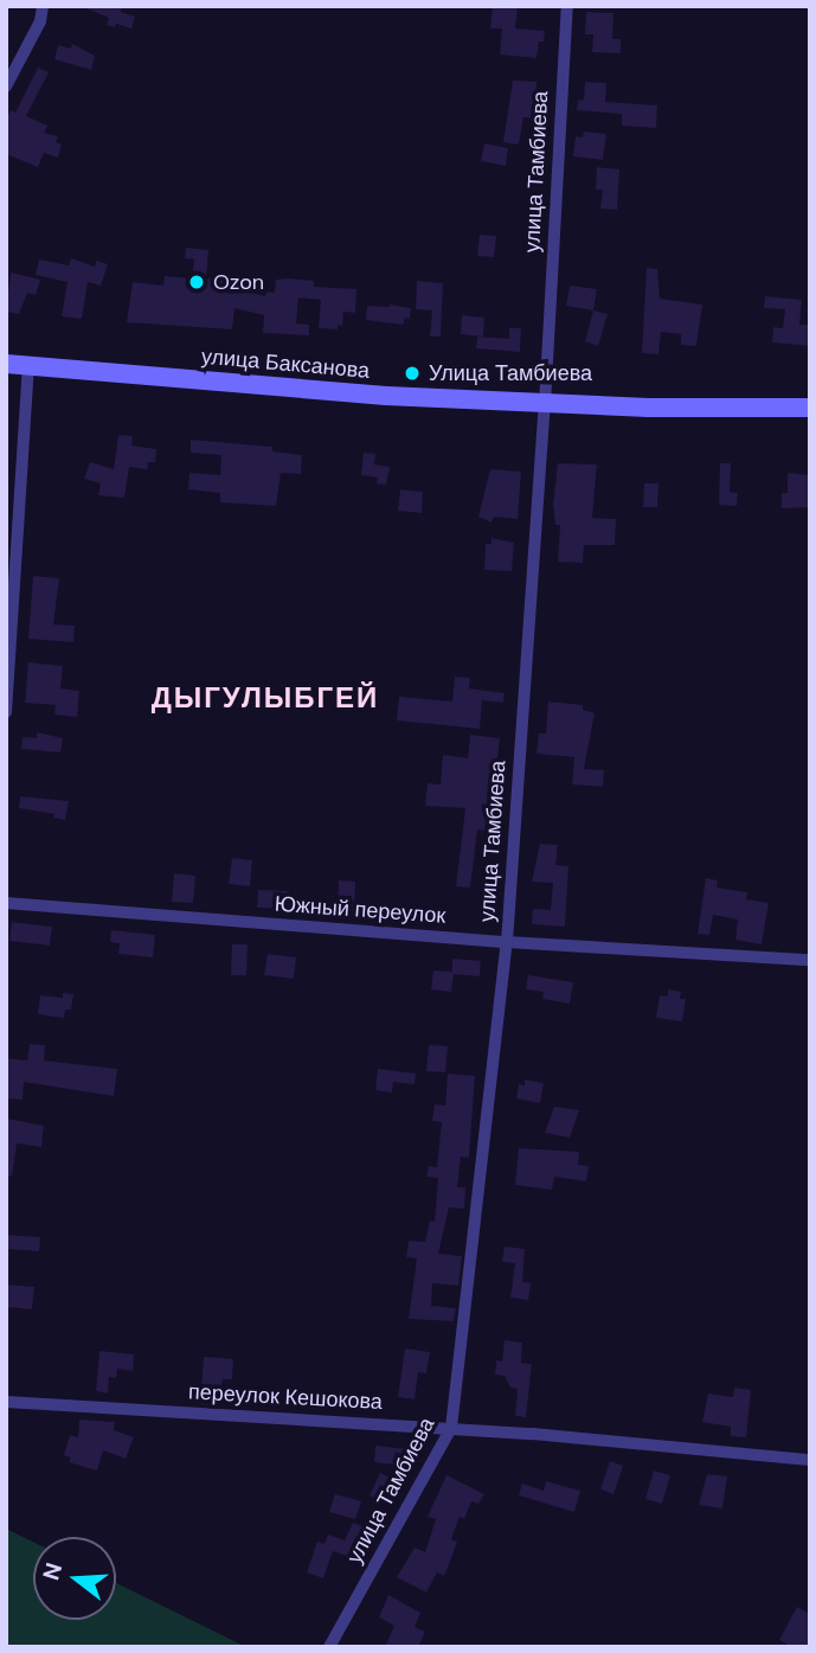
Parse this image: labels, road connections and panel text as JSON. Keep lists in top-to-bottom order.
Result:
{
  "streets": {
    "main road": ["улица Баксанова"],
    "street": ["улица Тамбиева", "Южный переулок", "переулок Кешокова"]
  },
  "crossings": [
    ["улица Тамбиева", "улица Баксанова"],
    ["улица Тамбиева", "Южный переулок"],
    ["улица Тамбиева", "переулок Кешокова"]
  ],
  "districts": ["ДЫГУЛЫБГЕЙ"],
  "places": ["Ozon", "Улица Тамбиева"],
  "north": "left"
}
